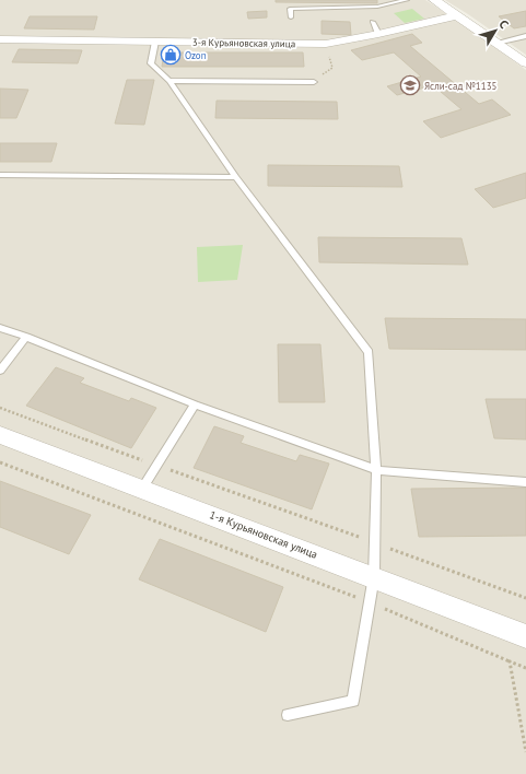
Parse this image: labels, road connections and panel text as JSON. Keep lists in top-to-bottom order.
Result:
{
  "streets": {
    "street": ["3-я Курьяновская улица", "1-я Курьяновская улица"]
  },
  "places": {
    "shop": ["Ozon"],
    "school or university": ["Ясли-сад №1135"]
  },
  "north": "top right"
}
